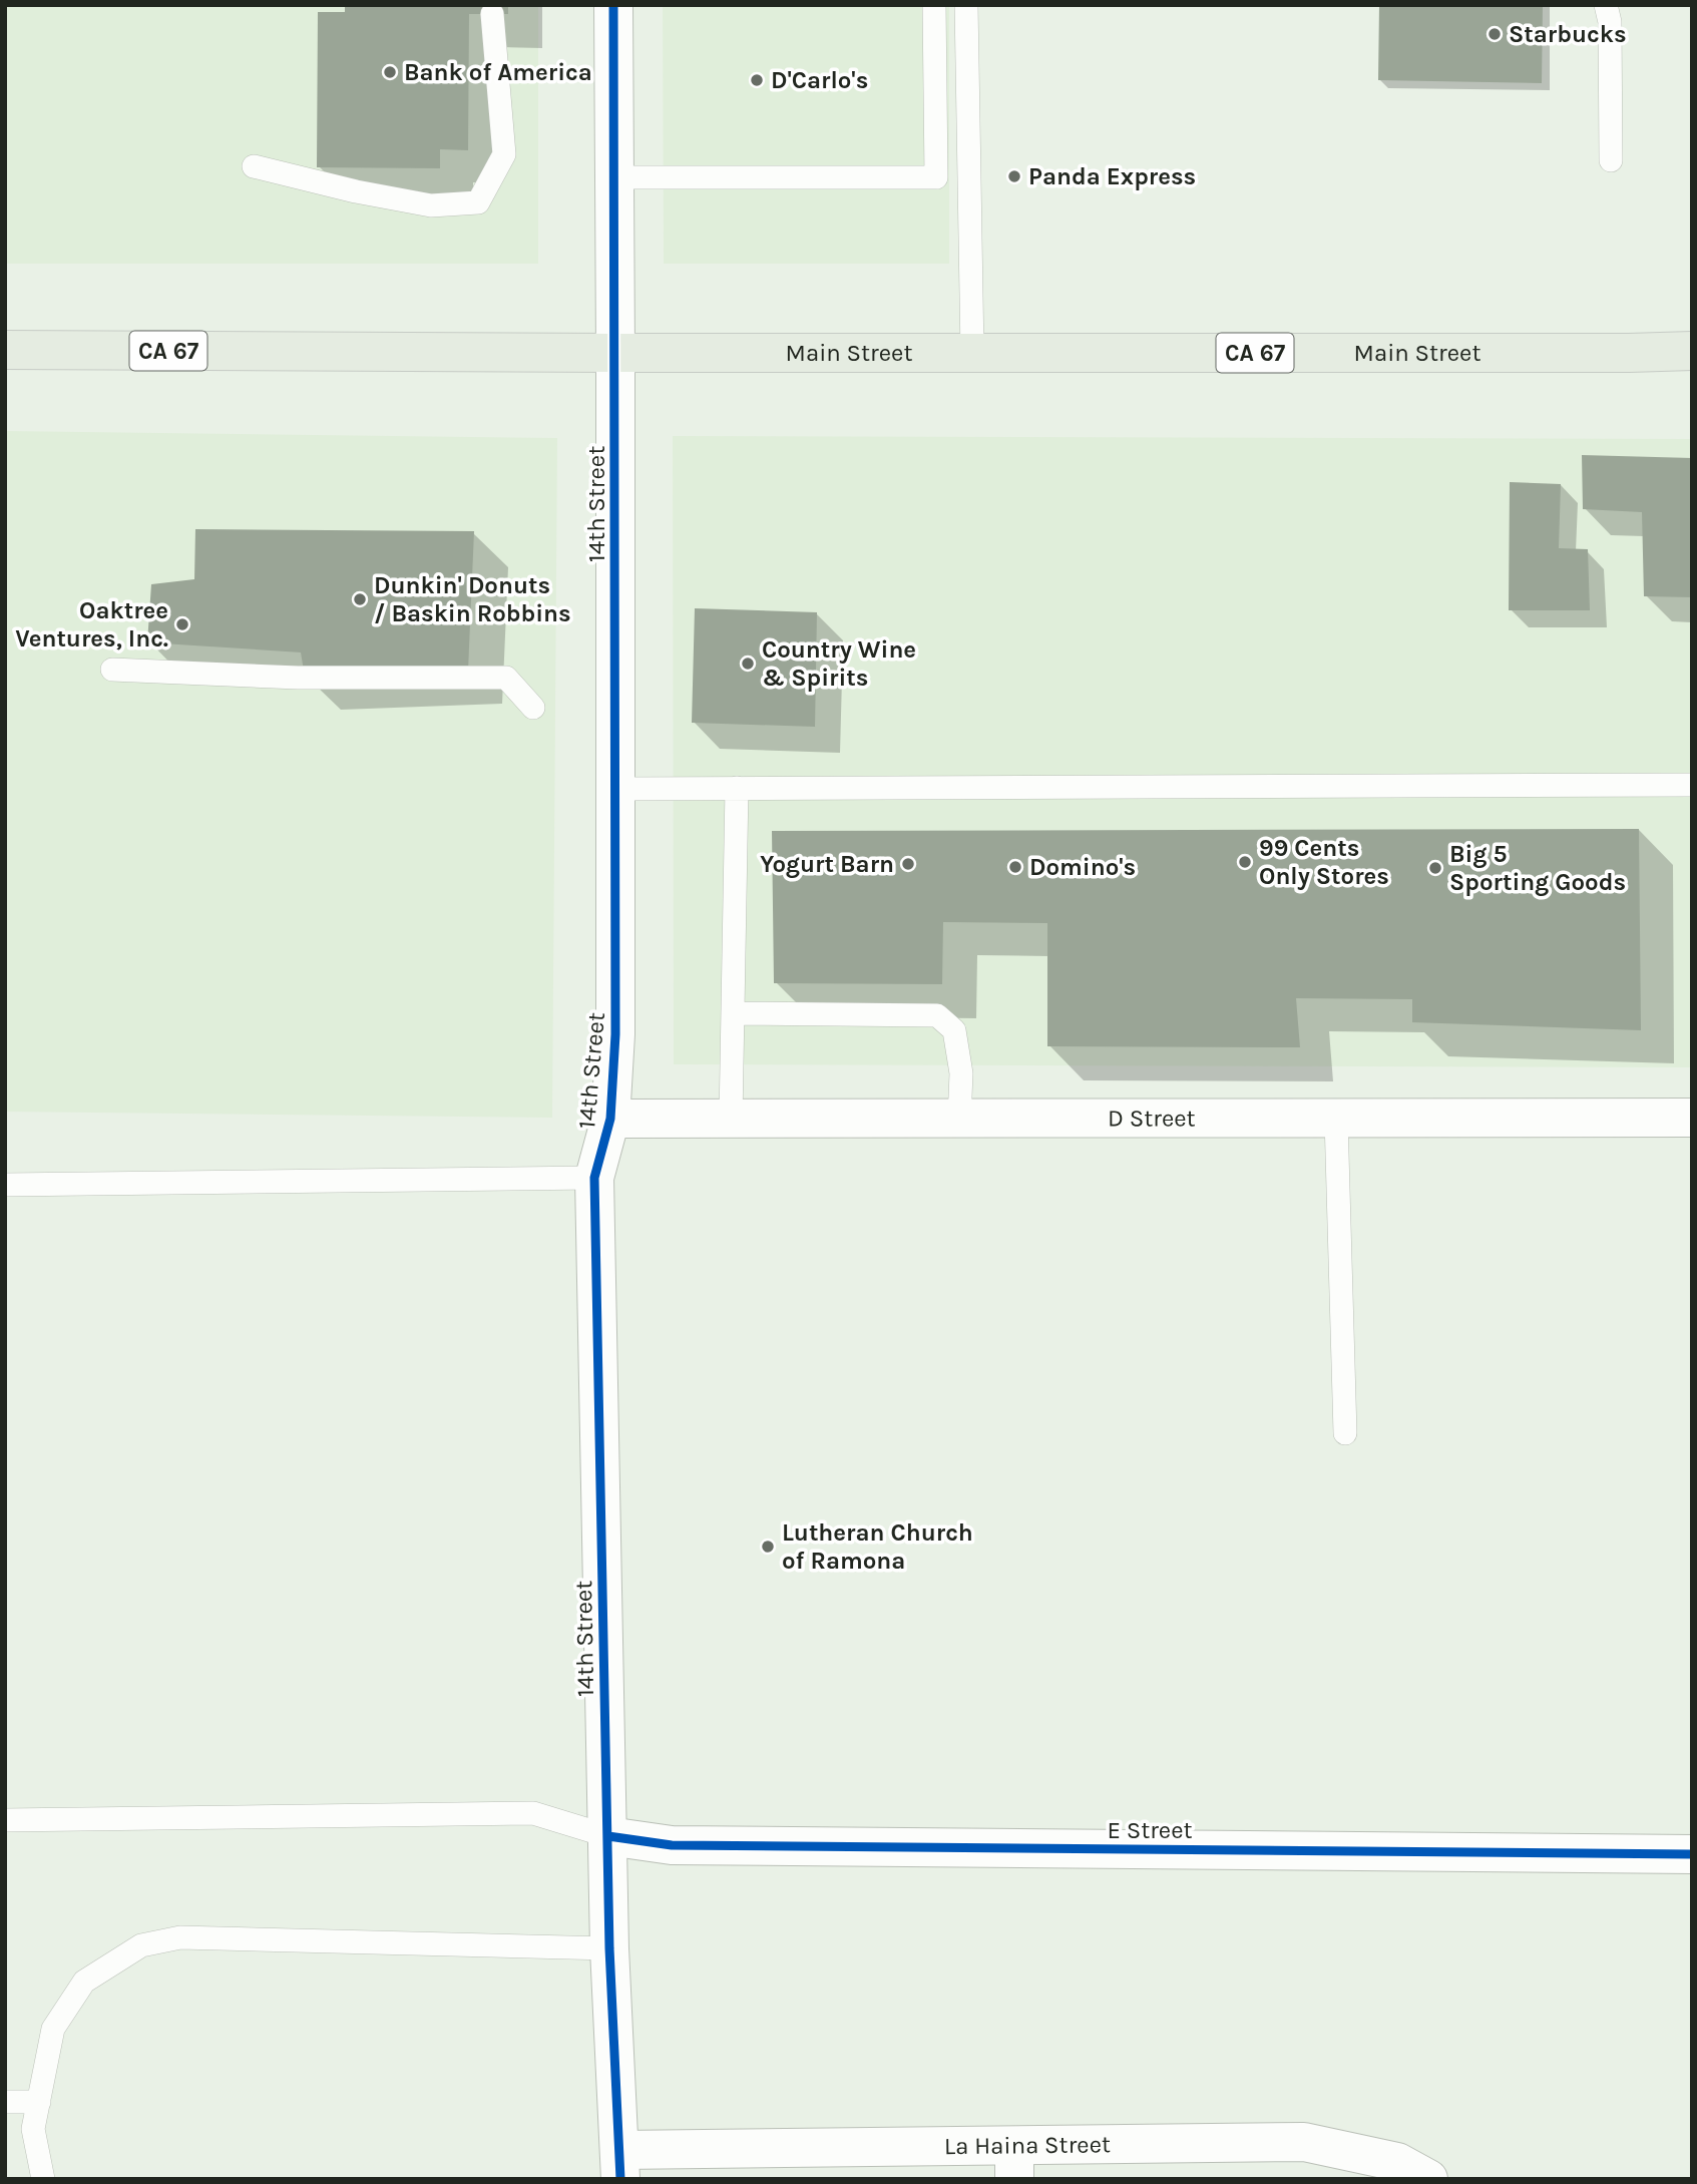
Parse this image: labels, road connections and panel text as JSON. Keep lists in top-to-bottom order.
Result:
{
  "streets": {
    "main road": ["CA 67", "Main Street"],
    "street": [
      "14th Street",
      "D Street",
      "E Street",
      "La Haina Street"
    ]
  },
  "crossings": [
    ["Main Street", "14th Street"],
    ["14th Street", "D Street"],
    ["14th Street", "E Street"],
    ["14th Street", "La Haina Street"]
  ],
  "places": [
    "Starbucks",
    "Bank of America",
    "D'Carlo's",
    "Panda Express",
    "Dunkin' Donuts / Baskin Robbins",
    "Oaktree Ventures, Inc.",
    "Country Wine & Spirits",
    "99 Cents Only Stores",
    "Yogurt Barn",
    "Domino's",
    "Big 5 Sporting Goods",
    "Lutheran Church of Ramona"
  ]
}
